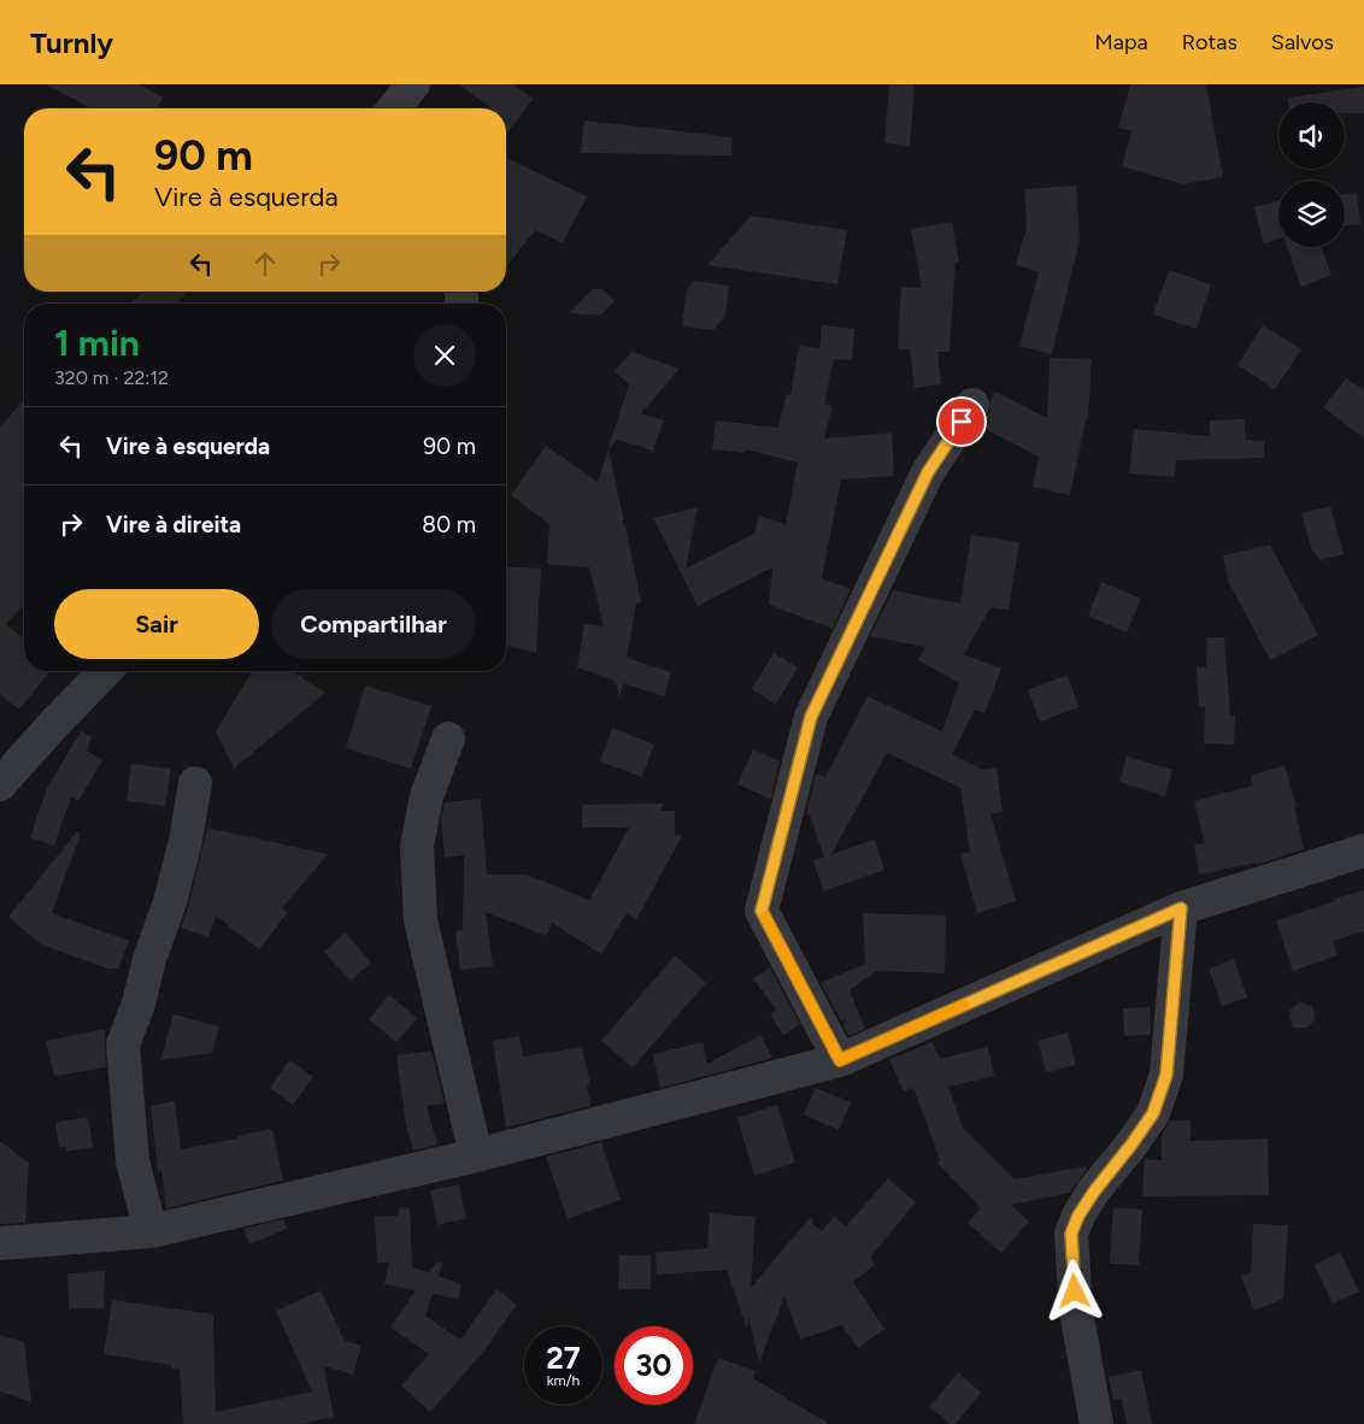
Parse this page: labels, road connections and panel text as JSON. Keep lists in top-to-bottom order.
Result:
{
  "page": {
    "header": "Turnly",
    "nav": ["Mapa", "Rotas", "Salvos"],
    "turn": ["90 m", "Vire à esquerda"],
    "heading": ["1 min", "320 m · 22:12"],
    "list": [
      {
        "name": "Vire à esquerda",
        "value": "90 m"
      },
      {
        "name": "Vire à direita",
        "value": "80 m"
      }
    ],
    "buttons": ["Sair", "Compartilhar"],
    "speed": "27 km/h",
    "limit": "30"
  }
}
